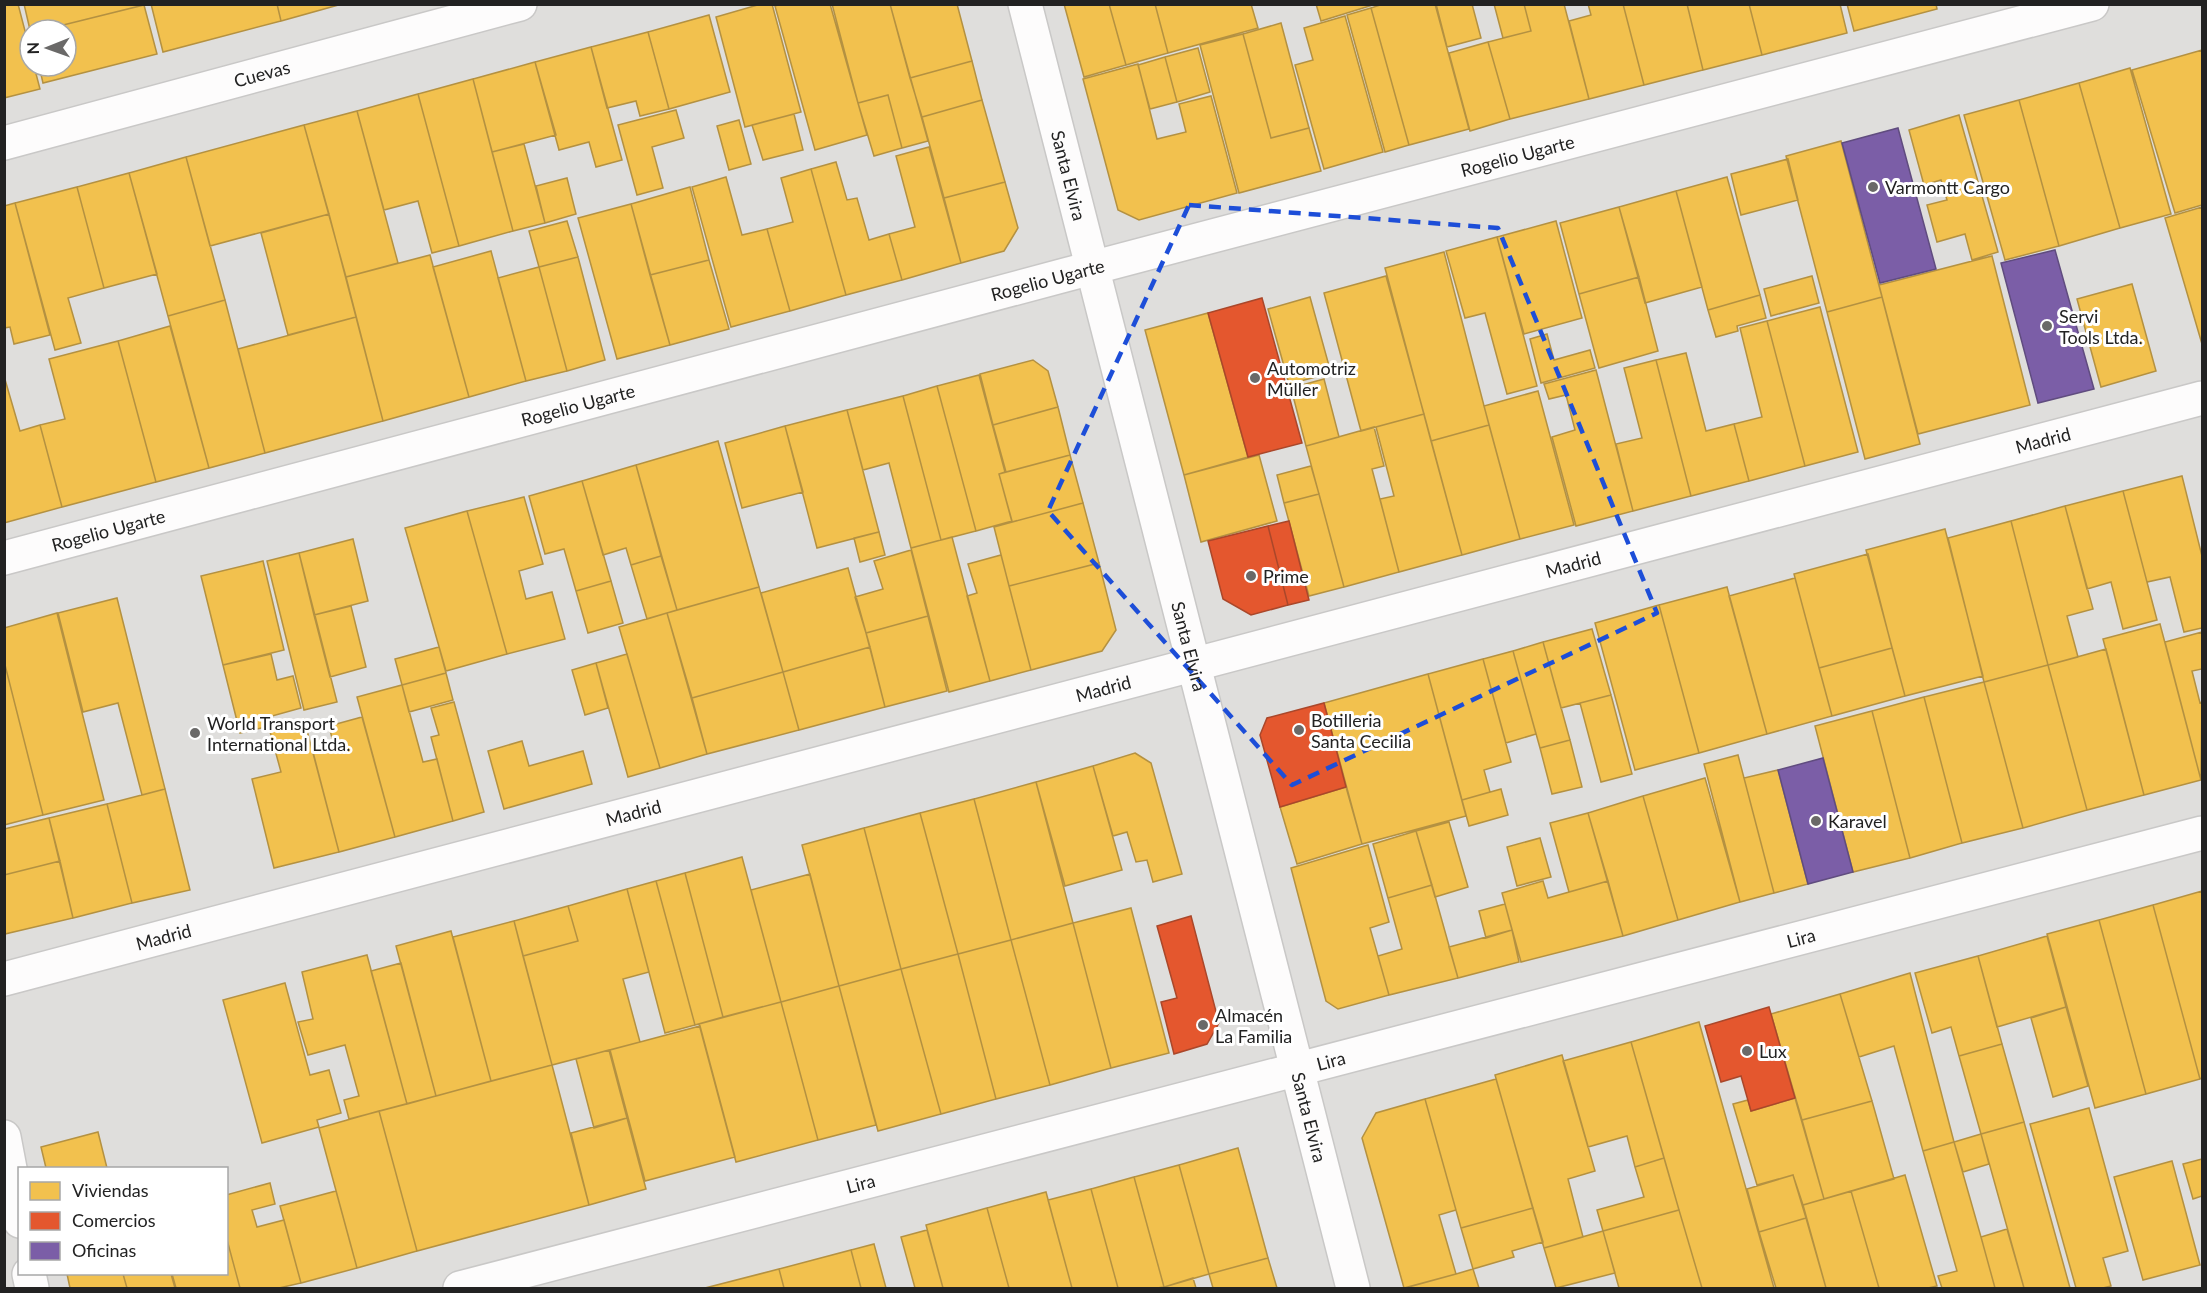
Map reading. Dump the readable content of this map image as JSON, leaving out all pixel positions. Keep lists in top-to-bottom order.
{
  "streets": {
    "street": [
      "Cuevas",
      "Rogelio Ugarte",
      "Santa Elvira",
      "Madrid",
      "Lira"
    ]
  },
  "crossings": [
    ["Rogelio Ugarte", "Santa Elvira"],
    ["Santa Elvira", "Madrid"],
    ["Santa Elvira", "Lira"]
  ],
  "places": [
    "Varmontt Cargo",
    "Servi Tools Ltda.",
    "Automotriz Müller",
    "Prime",
    "Botilleria Santa Cecilia",
    "World Transport International Ltda.",
    "Karavel",
    "Almacén La Familia",
    "Lux"
  ],
  "legend": ["Viviendas", "Comercios", "Oficinas"],
  "north": "left"
}
